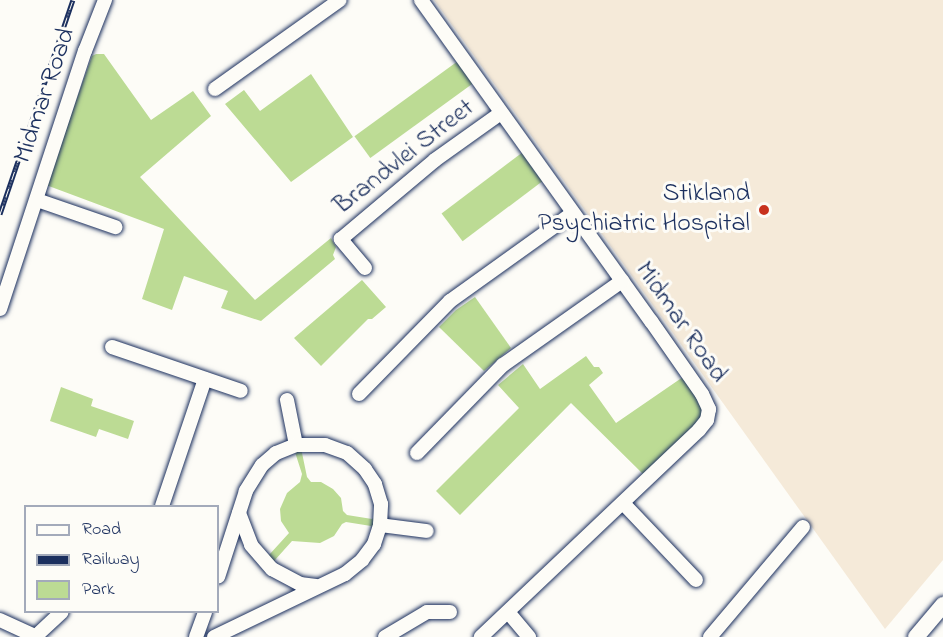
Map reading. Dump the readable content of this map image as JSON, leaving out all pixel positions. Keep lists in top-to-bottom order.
{
  "streets": {
    "street": ["Midmar Road", "Brandvlei Street"]
  },
  "crossings": [
    ["Midmar Road", "Brandvlei Street"]
  ],
  "places": ["Stikland Psychiatric Hospital"],
  "legend": ["Road", "Railway", "Park"]
}
